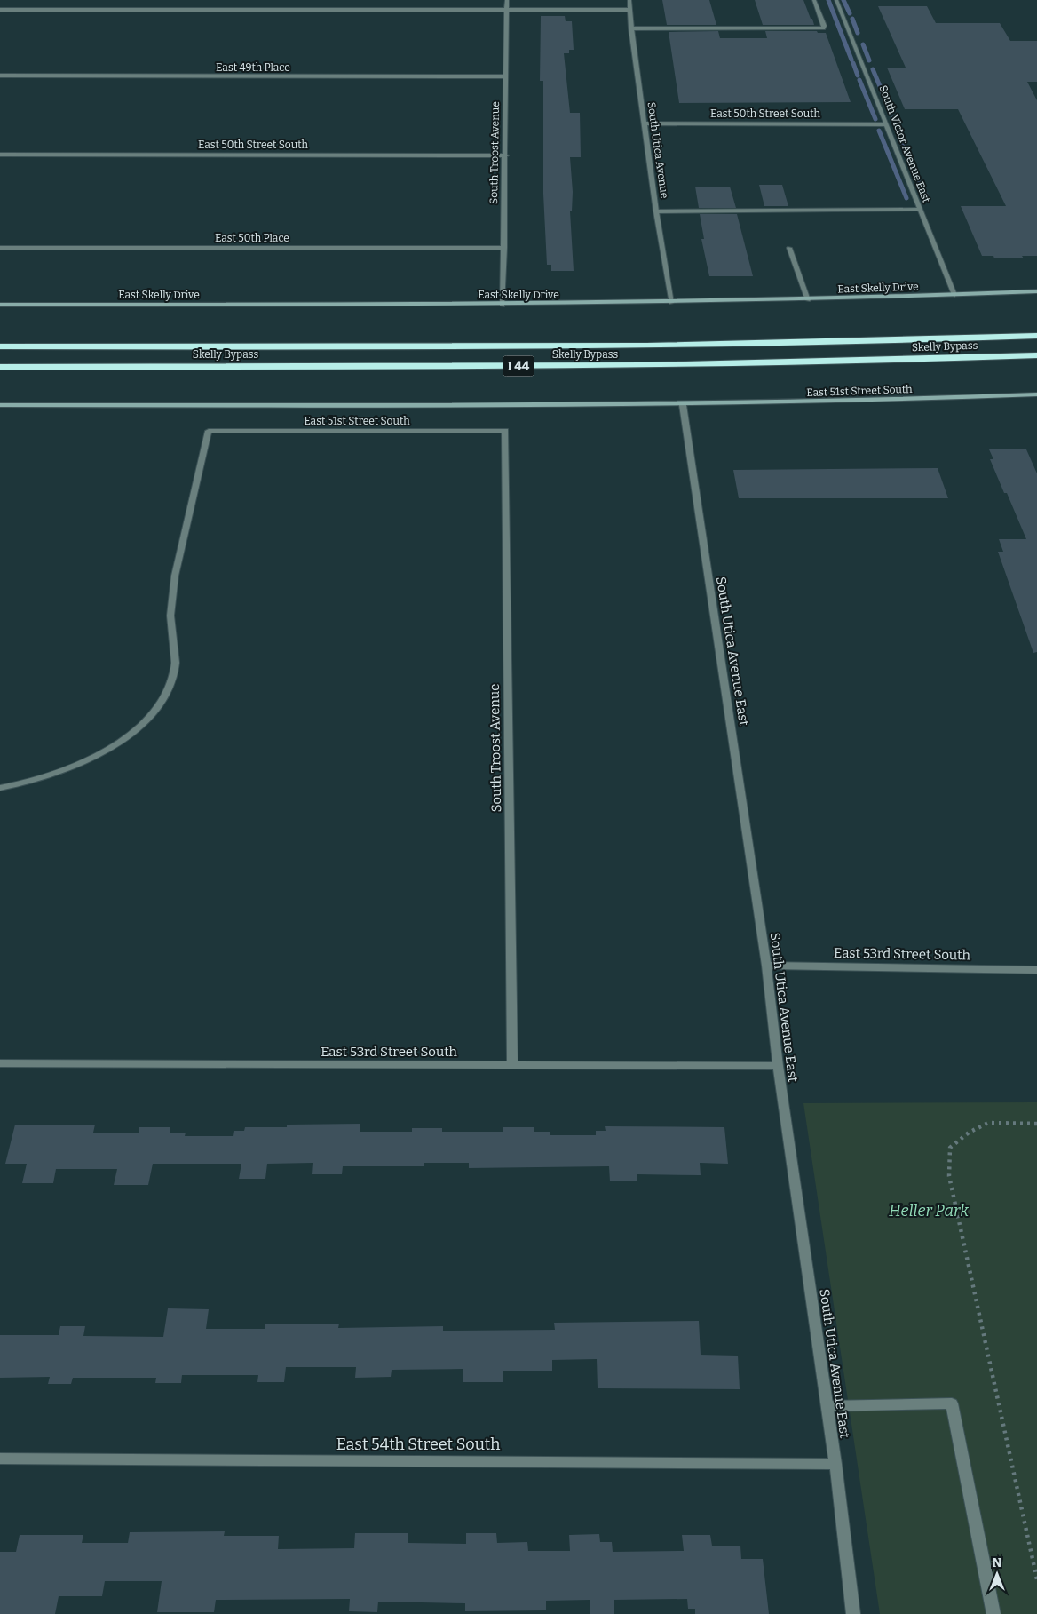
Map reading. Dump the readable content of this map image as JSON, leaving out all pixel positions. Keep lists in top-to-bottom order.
{
  "streets": {
    "highway": ["Skelly Bypass", "I 44"],
    "main road": ["East Skelly Drive", "East 51st Street South"],
    "street": [
      "East 49th Place",
      "East 50th Street South",
      "South Victor Avenue East",
      "South Utica Avenue",
      "South Troost Avenue",
      "East 50th Place",
      "South Utica Avenue East",
      "East 53rd Street South",
      "East 54th Street South"
    ]
  },
  "crossings": [
    ["East 49th Place", "South Troost Avenue"],
    ["East 50th Street South", "South Victor Avenue East"],
    ["East 50th Street South", "South Utica Avenue"],
    ["East 50th Street South", "South Troost Avenue"],
    ["South Victor Avenue East", "East Skelly Drive"],
    ["South Utica Avenue", "East Skelly Drive"],
    ["South Troost Avenue", "East 50th Place"],
    ["South Troost Avenue", "East Skelly Drive"],
    ["South Troost Avenue", "East 51st Street South"],
    ["South Troost Avenue", "East 53rd Street South"],
    ["East 51st Street South", "South Utica Avenue East"],
    ["South Utica Avenue East", "East 53rd Street South"],
    ["South Utica Avenue East", "East 54th Street South"]
  ],
  "parks": ["Heller Park"],
  "north": "top"
}
